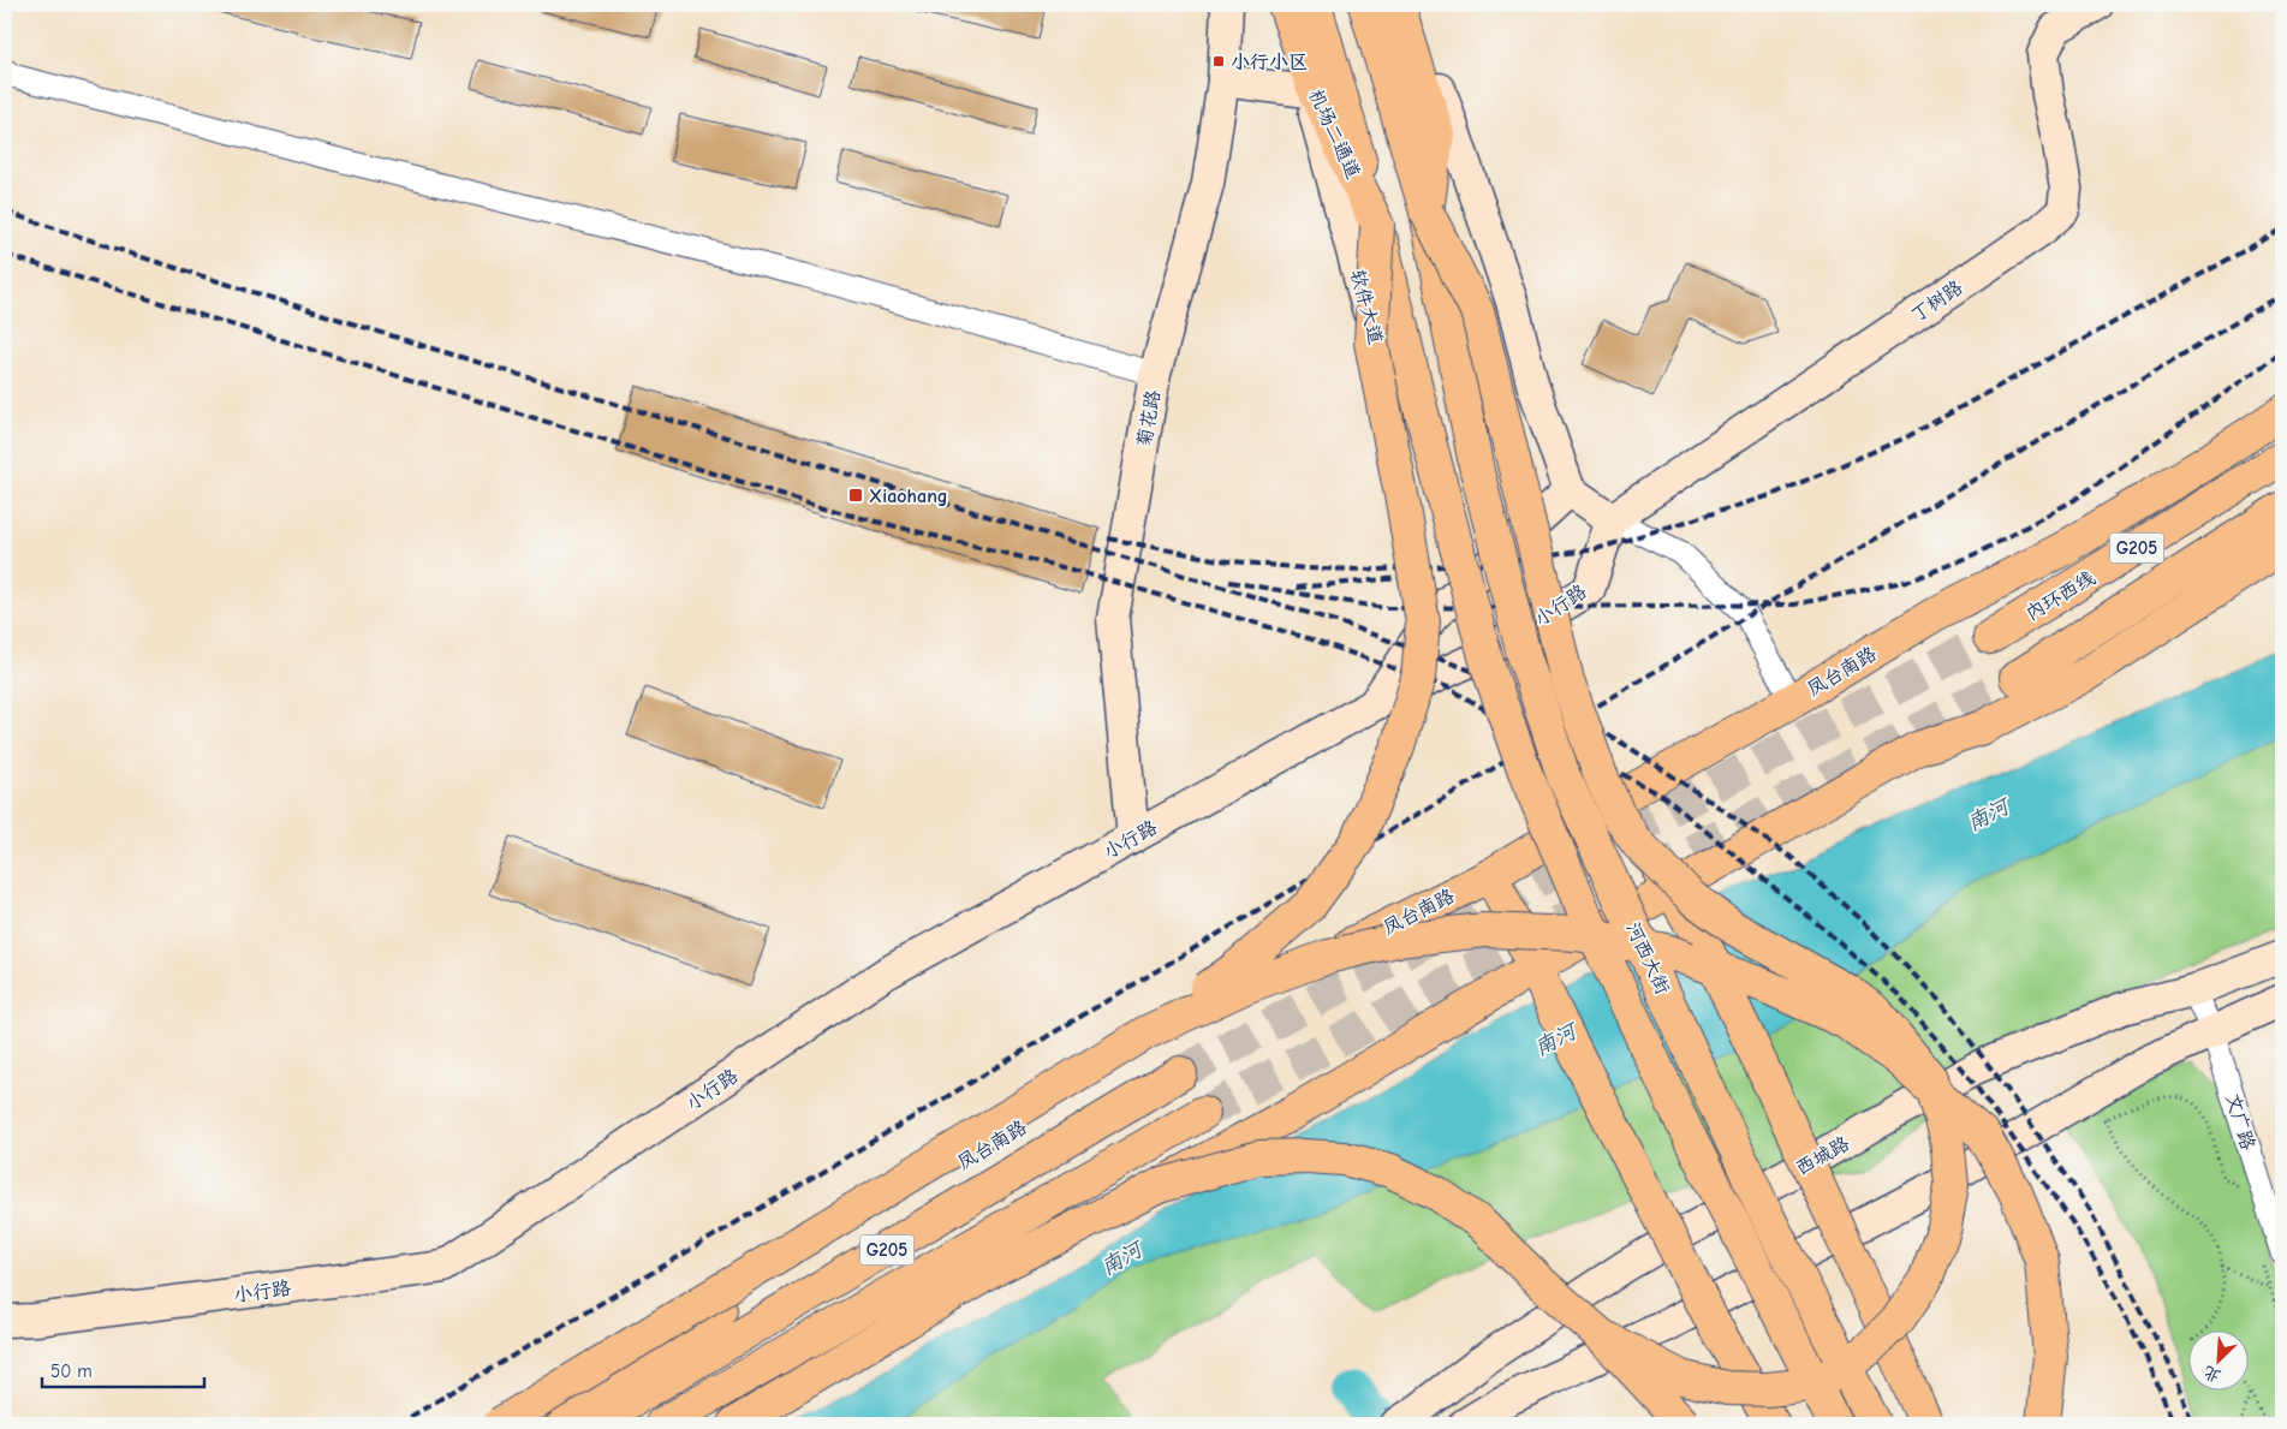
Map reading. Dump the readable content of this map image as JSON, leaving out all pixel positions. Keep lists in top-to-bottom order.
{
  "streets": {
    "main road": [
      "机场二通道",
      "软件大道",
      "G205",
      "内环西线",
      "凤台南路",
      "河西大街"
    ],
    "street": [
      "丁树路",
      "菊花路",
      "小行路",
      "文广路",
      "西城路"
    ]
  },
  "crossings": [
    ["机场二通道", "软件大道"],
    ["丁树路", "小行路"],
    ["软件大道", "小行路"],
    ["软件大道", "河西大街"],
    ["菊花路", "小行路"],
    ["文广路", "西城路"]
  ],
  "water": ["南河"],
  "places": {
    "transit": ["小行小区", "Xiaohang"]
  },
  "scale_bar": "50 m",
  "north": "bottom left"
}
